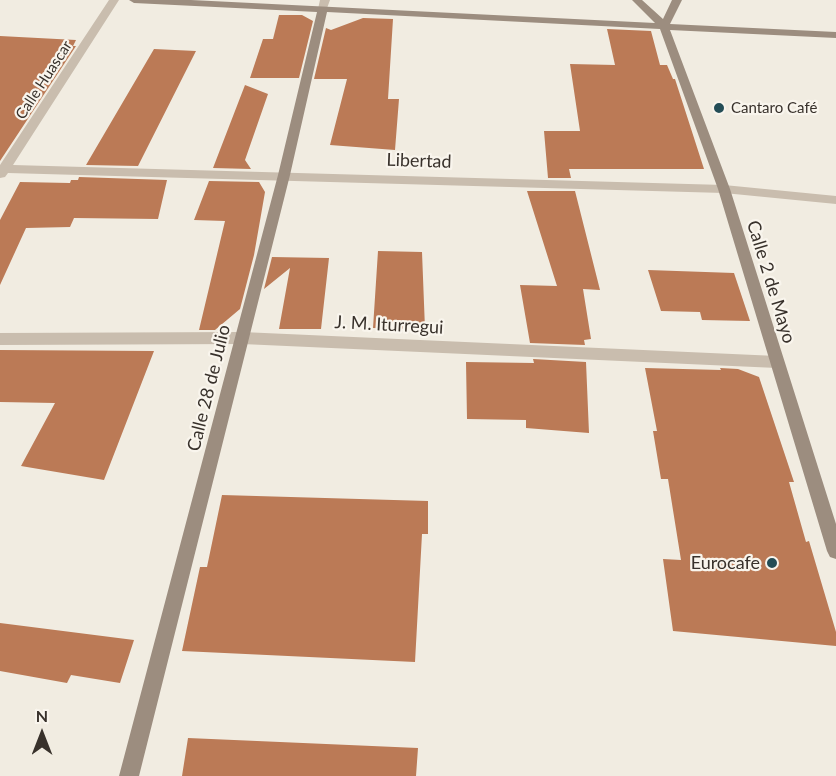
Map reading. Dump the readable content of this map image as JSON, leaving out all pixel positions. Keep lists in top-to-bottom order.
{
  "streets": {
    "street": [
      "Calle Huascar",
      "Libertad",
      "Calle 2 de Mayo",
      "J. M. Iturregui",
      "Calle 28 de Julio"
    ]
  },
  "crossings": [
    ["Calle Huascar", "Libertad"],
    ["Libertad", "Calle 2 de Mayo"],
    ["Libertad", "Calle 28 de Julio"],
    ["Calle 2 de Mayo", "J. M. Iturregui"],
    ["J. M. Iturregui", "Calle 28 de Julio"]
  ],
  "places": ["Cantaro Café", "Eurocafe"],
  "north": "top"
}
